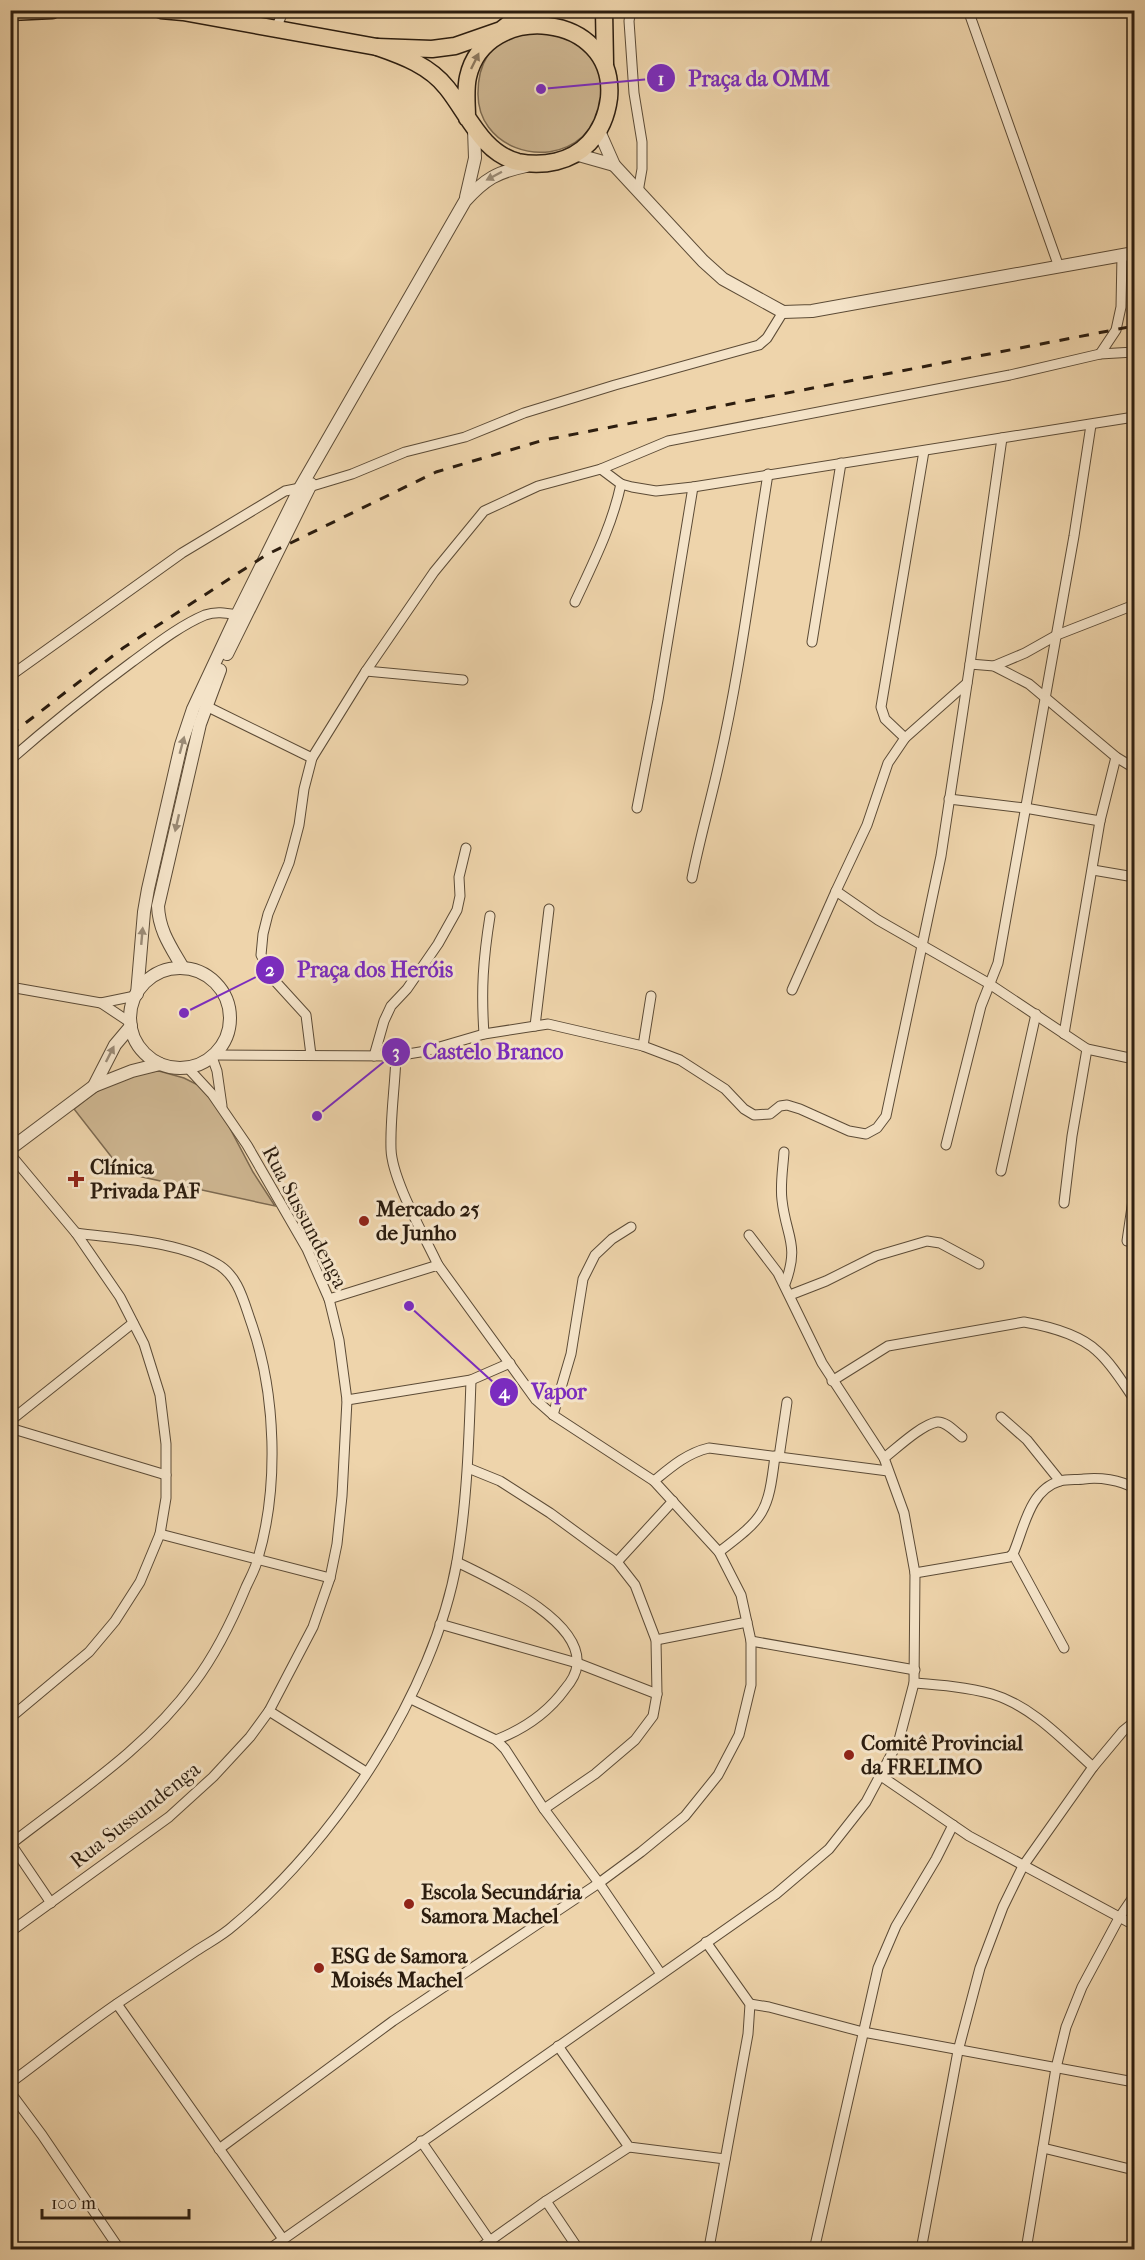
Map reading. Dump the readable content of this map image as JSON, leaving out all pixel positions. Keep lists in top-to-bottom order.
{
  "streets": {
    "street": ["Rua Sussundenga"]
  },
  "places": {
    "other": [
      "Praça da OMM",
      "Praça dos Heróis",
      "Castelo Branco",
      "Mercado 25 de Junho",
      "Vapor",
      "Comitê Provincial da FRELIMO",
      "Escola Secundária Samora Machel",
      "ESG de Samora Moisés Machel"
    ],
    "health": ["Clínica Privada PAF"]
  },
  "scale_bar": "100 m"
}
